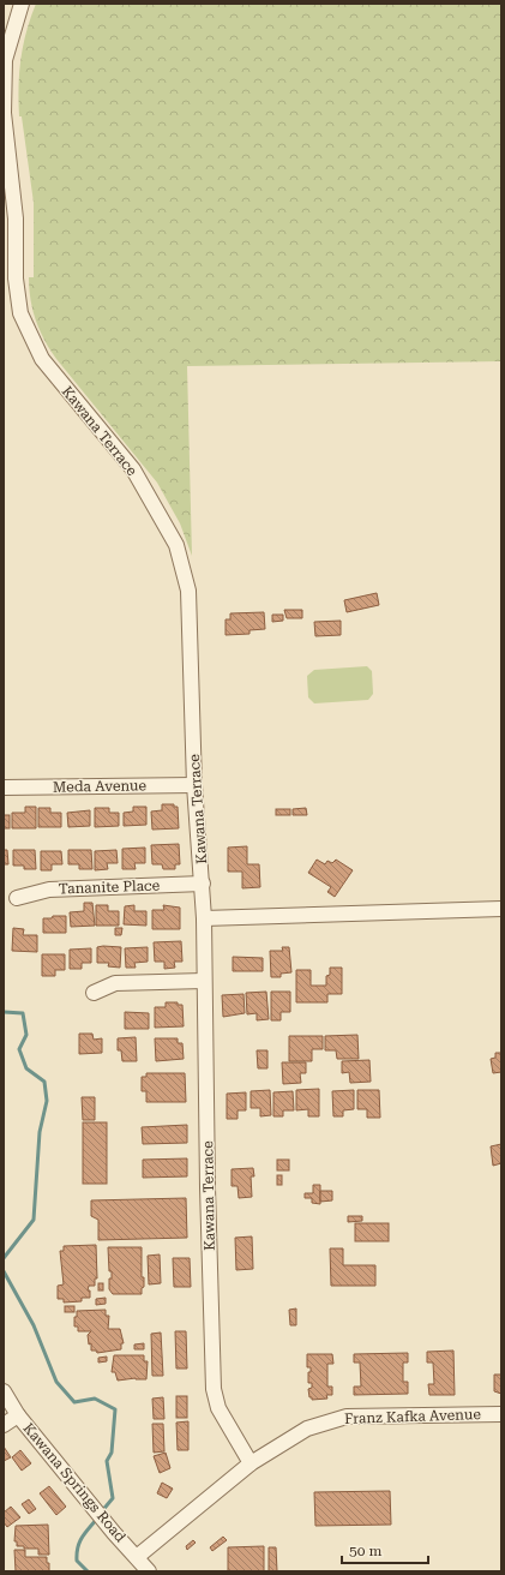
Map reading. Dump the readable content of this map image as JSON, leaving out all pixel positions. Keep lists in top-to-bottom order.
{
  "streets": {
    "street": [
      "Kawana Terrace",
      "Meda Avenue",
      "Tananite Place",
      "Franz Kafka Avenue",
      "Kawana Springs Road"
    ]
  },
  "crossings": [
    ["Kawana Terrace", "Meda Avenue"],
    ["Kawana Terrace", "Tananite Place"],
    ["Kawana Terrace", "Franz Kafka Avenue"],
    ["Franz Kafka Avenue", "Kawana Springs Road"]
  ],
  "scale_bar": "50 m"
}
